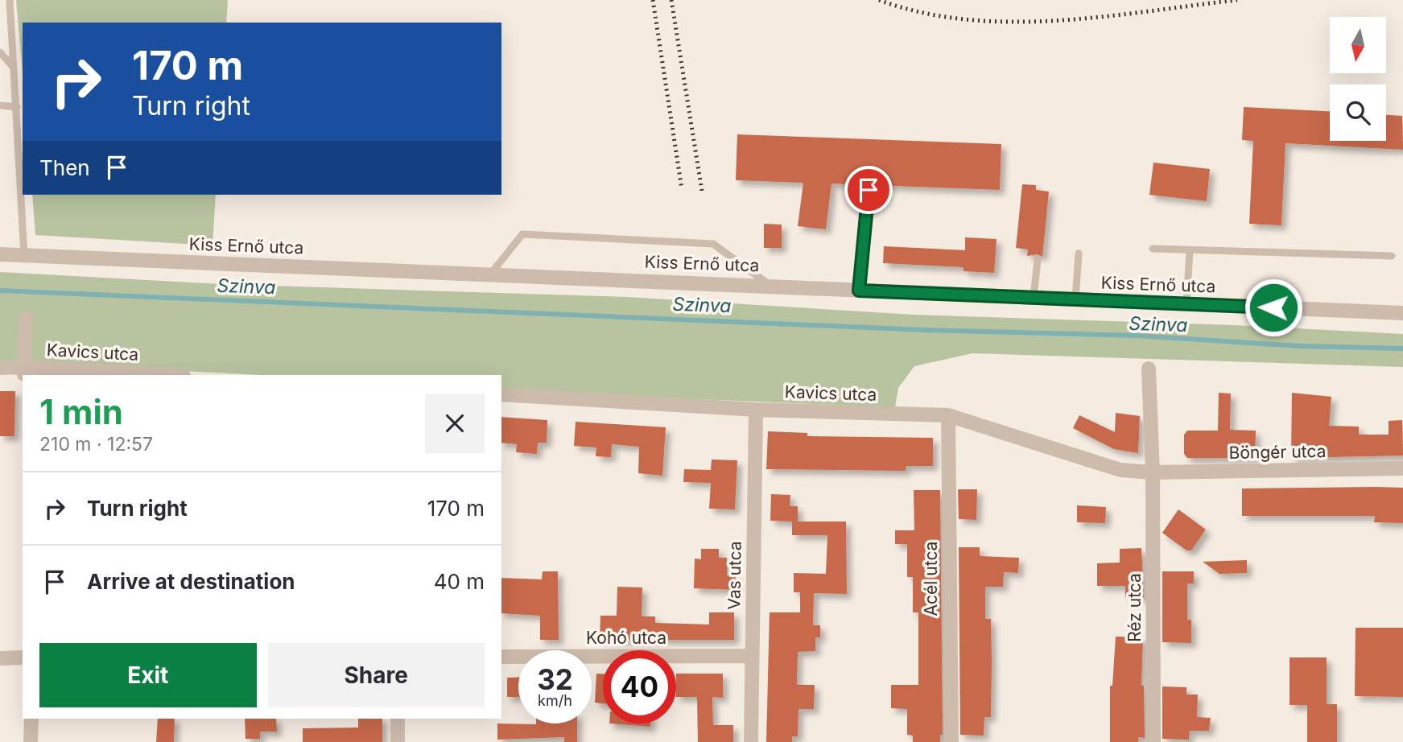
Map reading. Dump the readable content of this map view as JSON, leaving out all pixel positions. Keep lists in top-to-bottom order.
{
  "streets": {
    "street": [
      "Kiss Ernő utca",
      "Kavics utca",
      "Böngér utca",
      "Vas utca",
      "Acél utca",
      "Réz utca",
      "Kohó utca"
    ]
  },
  "crossings": [
    ["Kavics utca", "Böngér utca"],
    ["Kavics utca", "Vas utca"],
    ["Kavics utca", "Acél utca"],
    ["Kavics utca", "Réz utca"],
    ["Böngér utca", "Réz utca"],
    ["Vas utca", "Kohó utca"]
  ],
  "water": ["Szinva"],
  "north": "bottom",
  "page": {
    "turn": ["170 m", "Turn right"],
    "then": "Then",
    "heading": ["1 min", "210 m · 12:57"],
    "list": [
      {
        "name": "Turn right",
        "value": "170 m"
      },
      {
        "name": "Arrive at destination",
        "value": "40 m"
      }
    ],
    "buttons": ["Exit", "Share"],
    "speed": "32 km/h",
    "limit": "40"
  }
}
